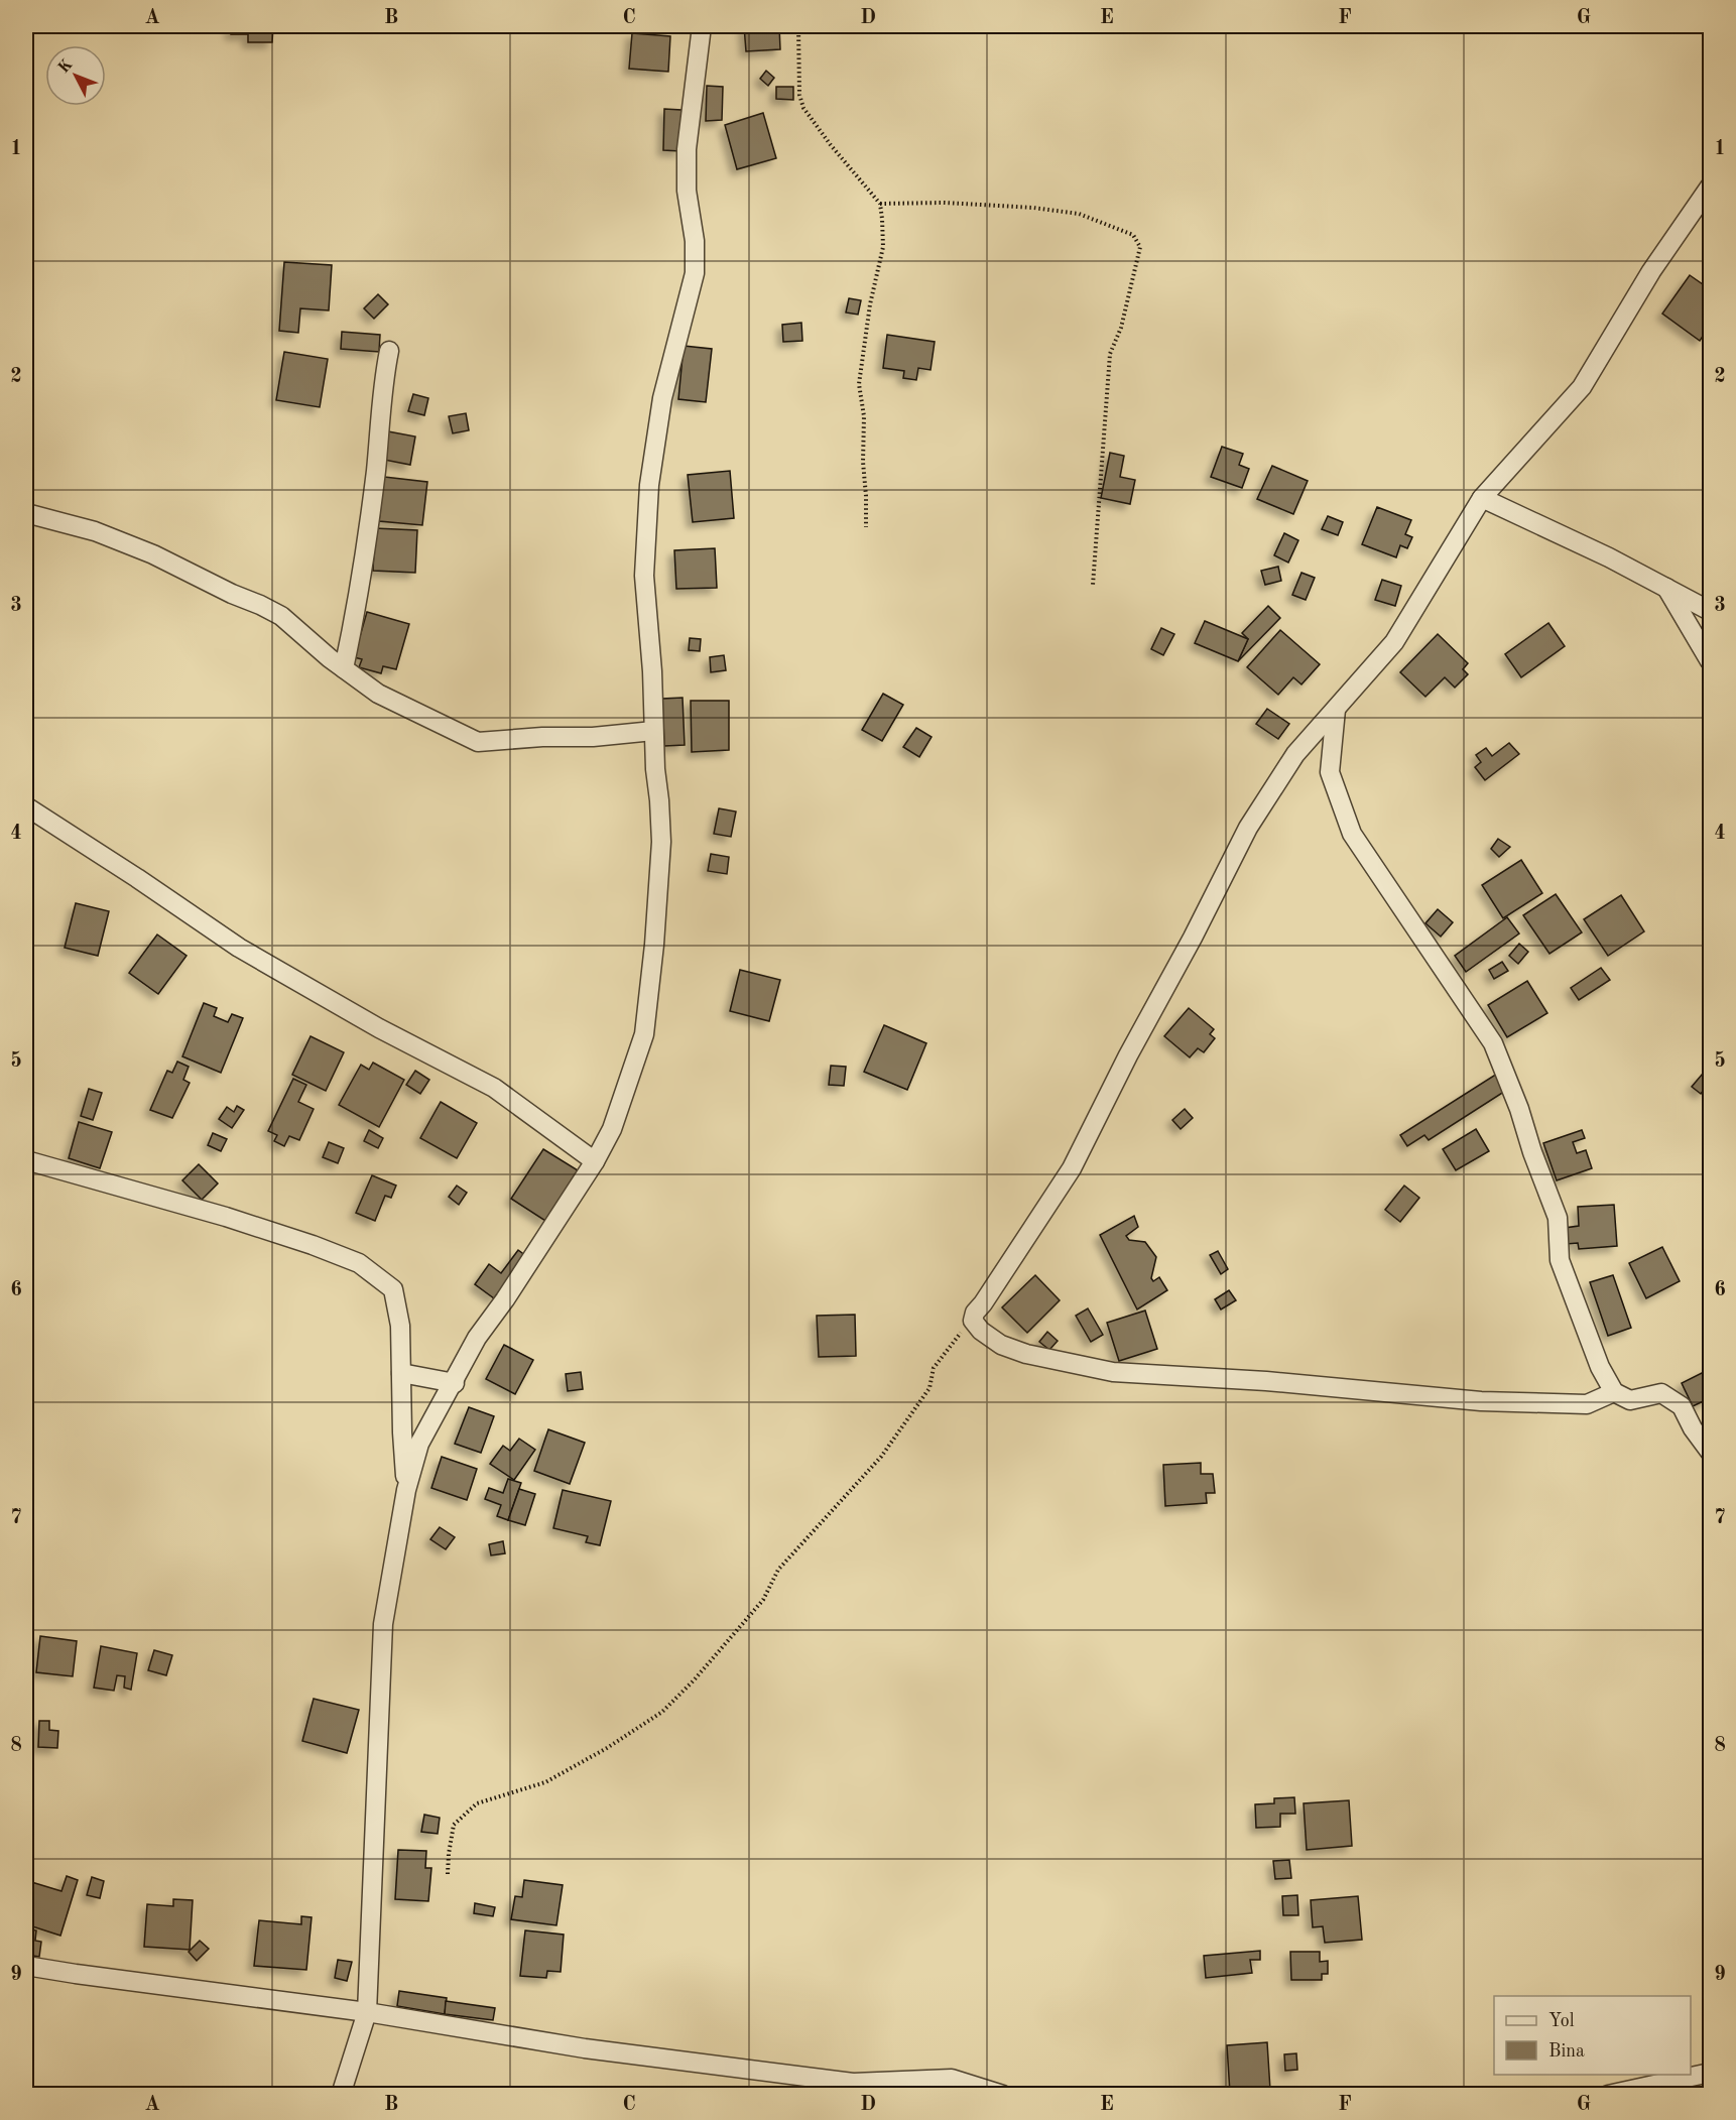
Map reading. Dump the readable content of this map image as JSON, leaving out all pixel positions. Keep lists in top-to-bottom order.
{
  "legend": ["Yol", "Bina"],
  "north": "top left",
  "grid": {
    "columns": [
      "A",
      "B",
      "C",
      "D",
      "E",
      "F",
      "G"
    ],
    "rows": [
      "1",
      "2",
      "3",
      "4",
      "5",
      "6",
      "7",
      "8",
      "9"
    ]
  }
}
